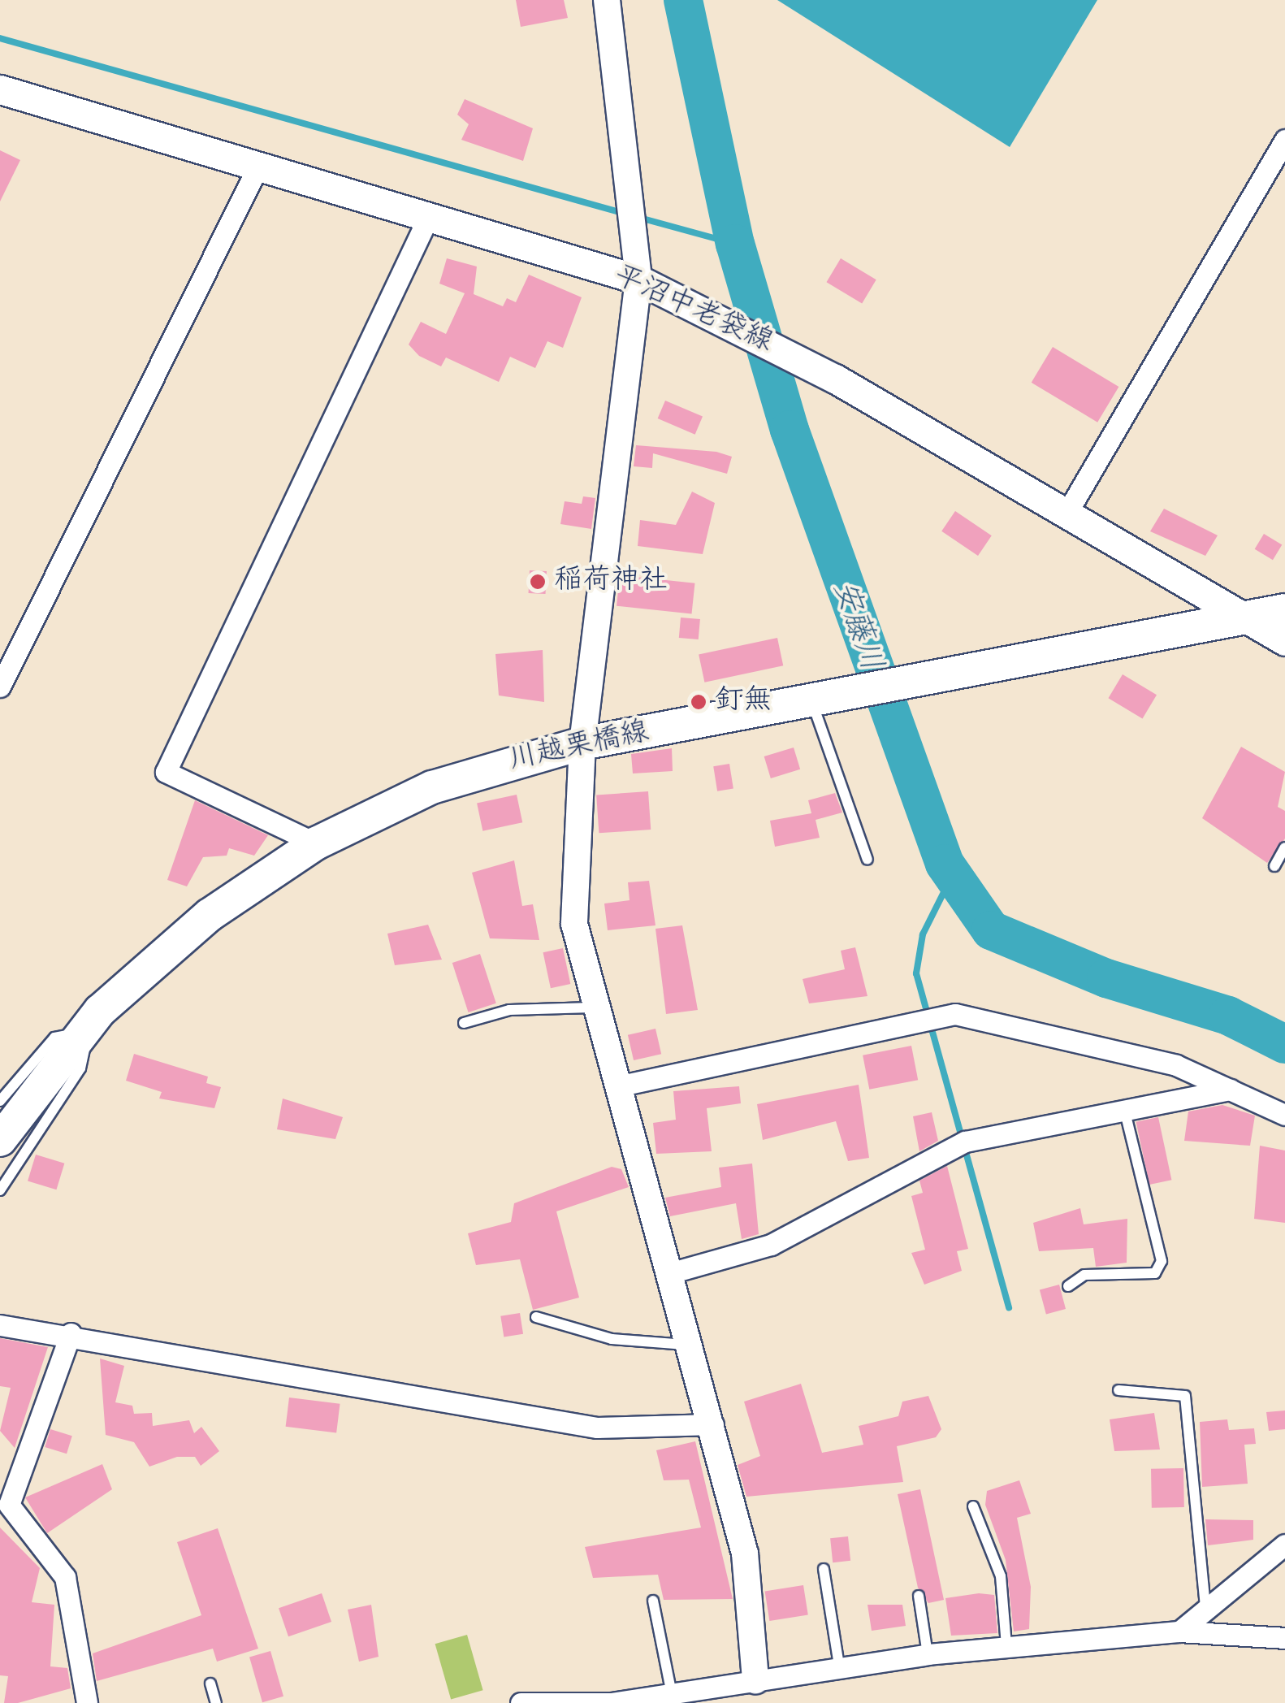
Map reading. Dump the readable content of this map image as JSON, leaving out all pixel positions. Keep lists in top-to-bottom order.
{
  "streets": {
    "main road": ["平沼中老袋線", "川越栗橋線"]
  },
  "crossings": [
    ["平沼中老袋線", "川越栗橋線"]
  ],
  "water": ["安藤川"],
  "places": ["稲荷神社", "釘無"]
}
